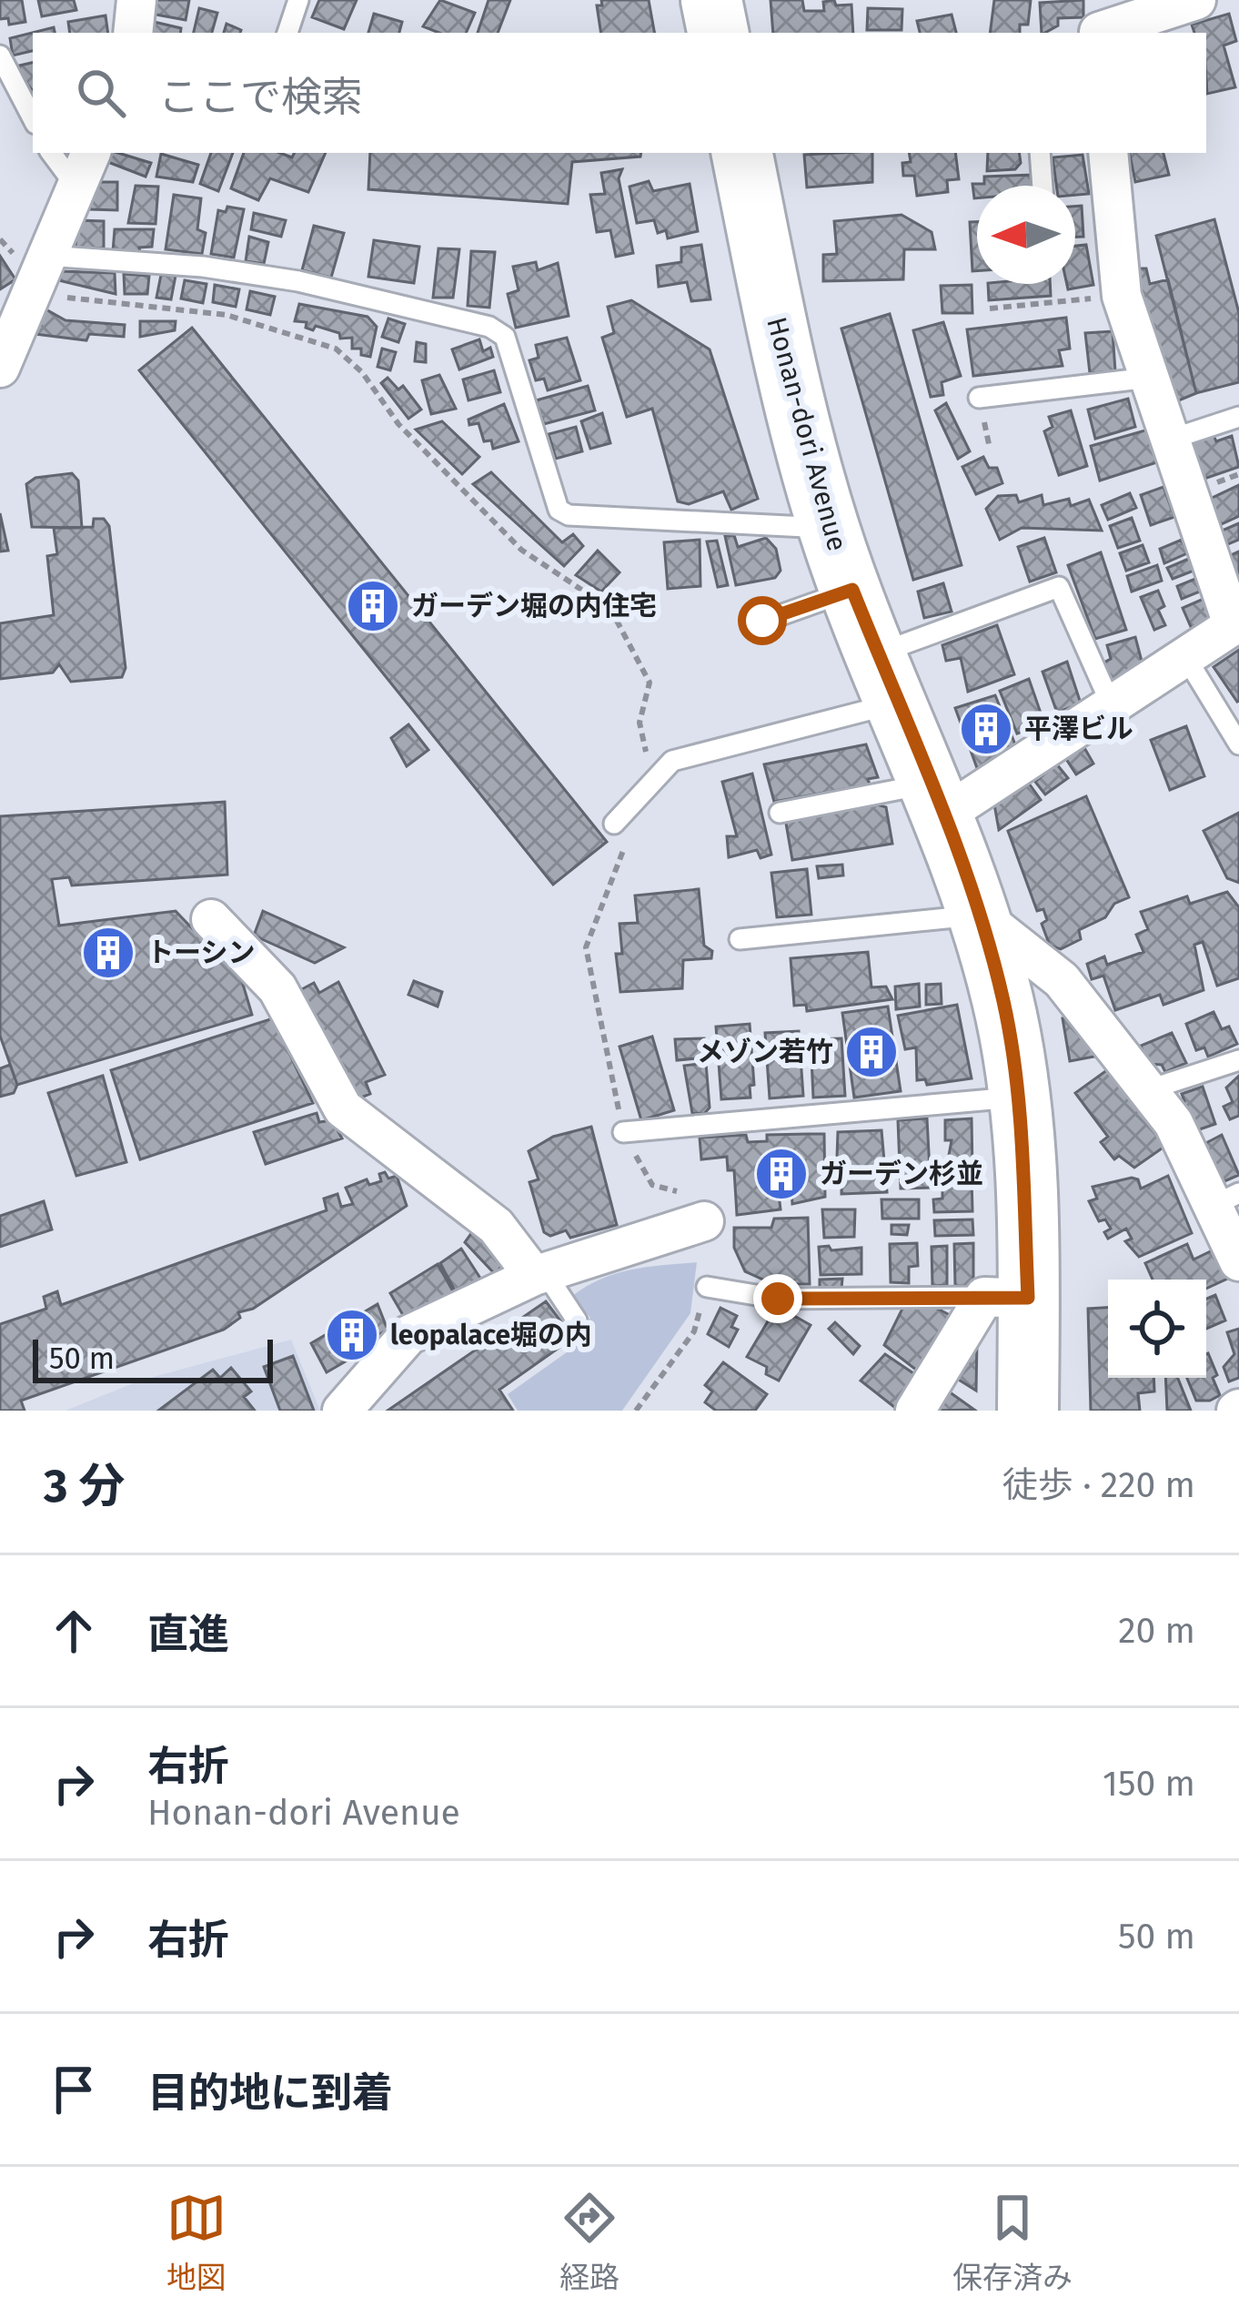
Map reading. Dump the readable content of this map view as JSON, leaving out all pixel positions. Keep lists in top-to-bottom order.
{
  "streets": {
    "main road": ["Honan-dori Avenue"]
  },
  "places": {
    "building": [
      "ガーデン堀の内住宅",
      "平澤ビル",
      "トーシン",
      "メゾン若竹",
      "ガーデン杉並",
      "leopalace堀の内"
    ]
  },
  "scale_bar": "50 m",
  "north": "left",
  "page": {
    "search": "ここで検索",
    "scale": "50 m",
    "heading": ["3 分", "徒歩 · 220 m"],
    "list": [
      ["直進", "20 m"],
      ["右折", "Honan-dori Avenue", "150 m"],
      ["右折", "50 m"],
      "目的地に到着"
    ],
    "nav": ["地図", "経路", "保存済み"]
  }
}
